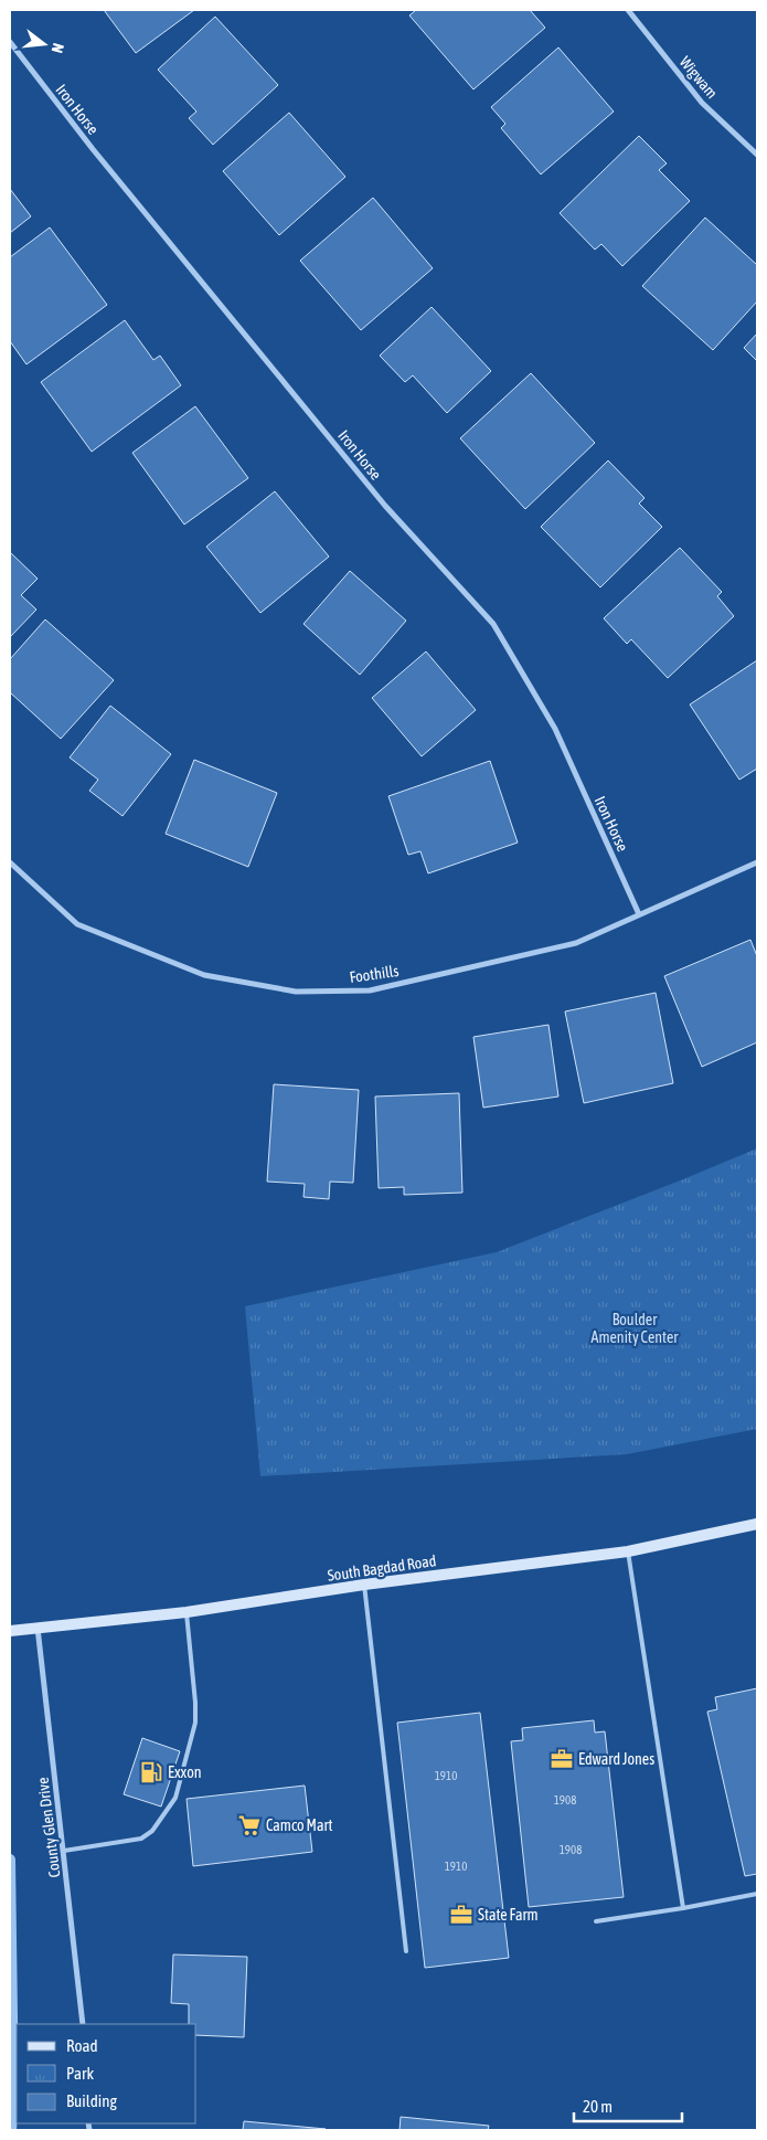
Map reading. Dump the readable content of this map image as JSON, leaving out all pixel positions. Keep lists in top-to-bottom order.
{
  "streets": {
    "main road": ["South Bagdad Road"],
    "street": [
      "Wigwam",
      "Iron Horse",
      "Foothills",
      "County Glen Drive"
    ]
  },
  "crossings": [
    ["Iron Horse", "Foothills"],
    ["South Bagdad Road", "County Glen Drive"]
  ],
  "parks": ["Boulder Amenity Center"],
  "places": {
    "office": ["Edward Jones", "State Farm"],
    "fuel station": ["Exxon"],
    "supermarket": ["Camco Mart"]
  },
  "house_numbers": [
    "1910",
    "1908",
    "1908",
    "1910"
  ],
  "legend": ["Road", "Park", "Building"],
  "scale_bar": "20 m",
  "north": "right"
}
